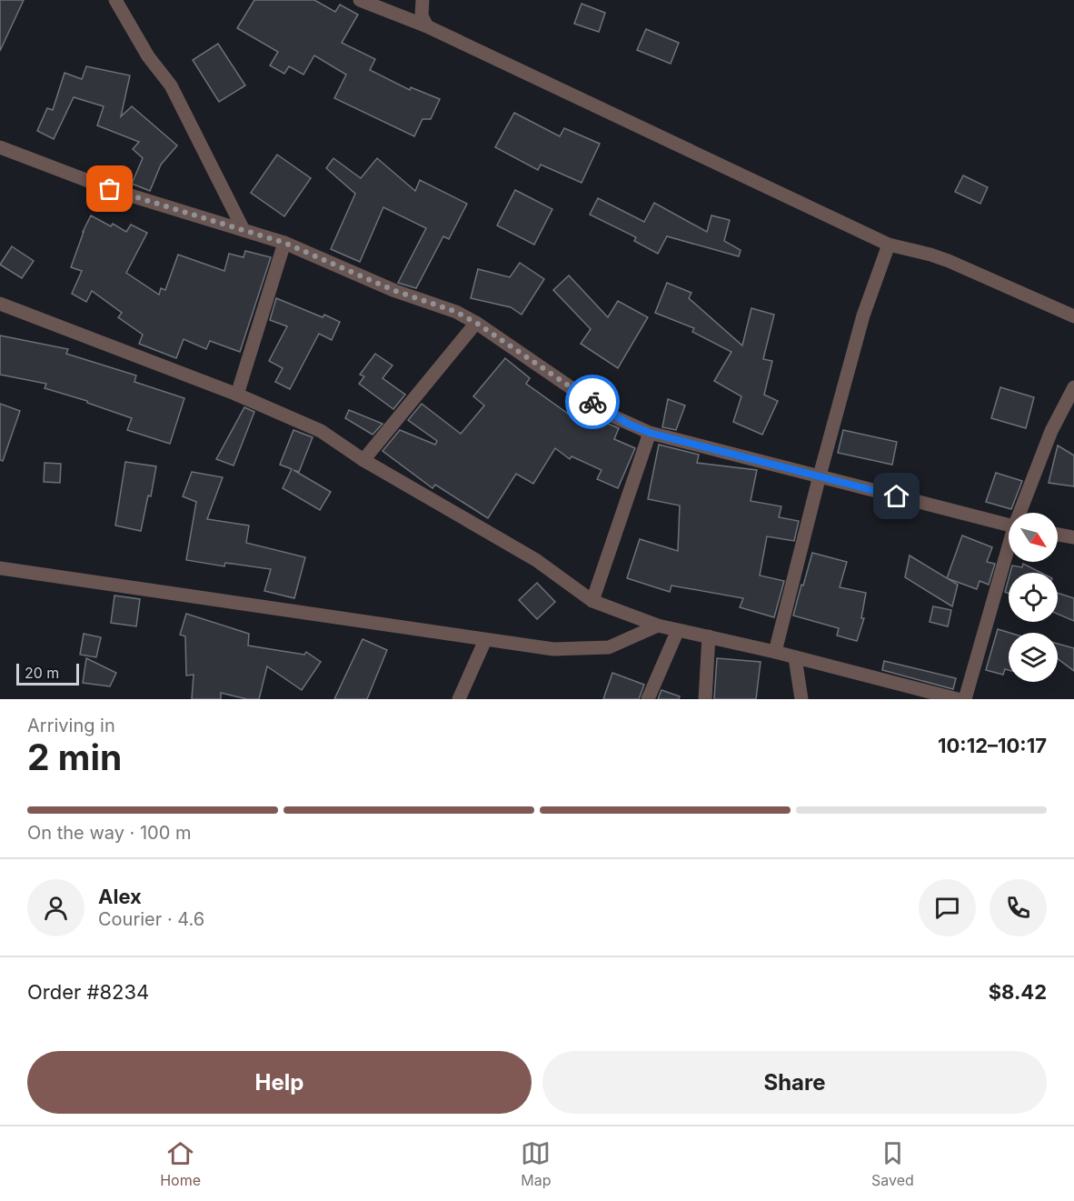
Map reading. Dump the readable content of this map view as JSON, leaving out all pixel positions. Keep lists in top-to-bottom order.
{
  "scale_bar": "20 m",
  "north": "bottom right",
  "page": {
    "scale": "20 m",
    "heading": ["2 min", "Arriving in", "10:12–10:17"],
    "panel": [
      "Alex",
      "Courier · 4.6",
      "Order #8234",
      "$8.42"
    ],
    "bar": "On the way · 100 m",
    "buttons": ["Help", "Share"],
    "tabs": ["Home", "Map", "Saved"]
  }
}
